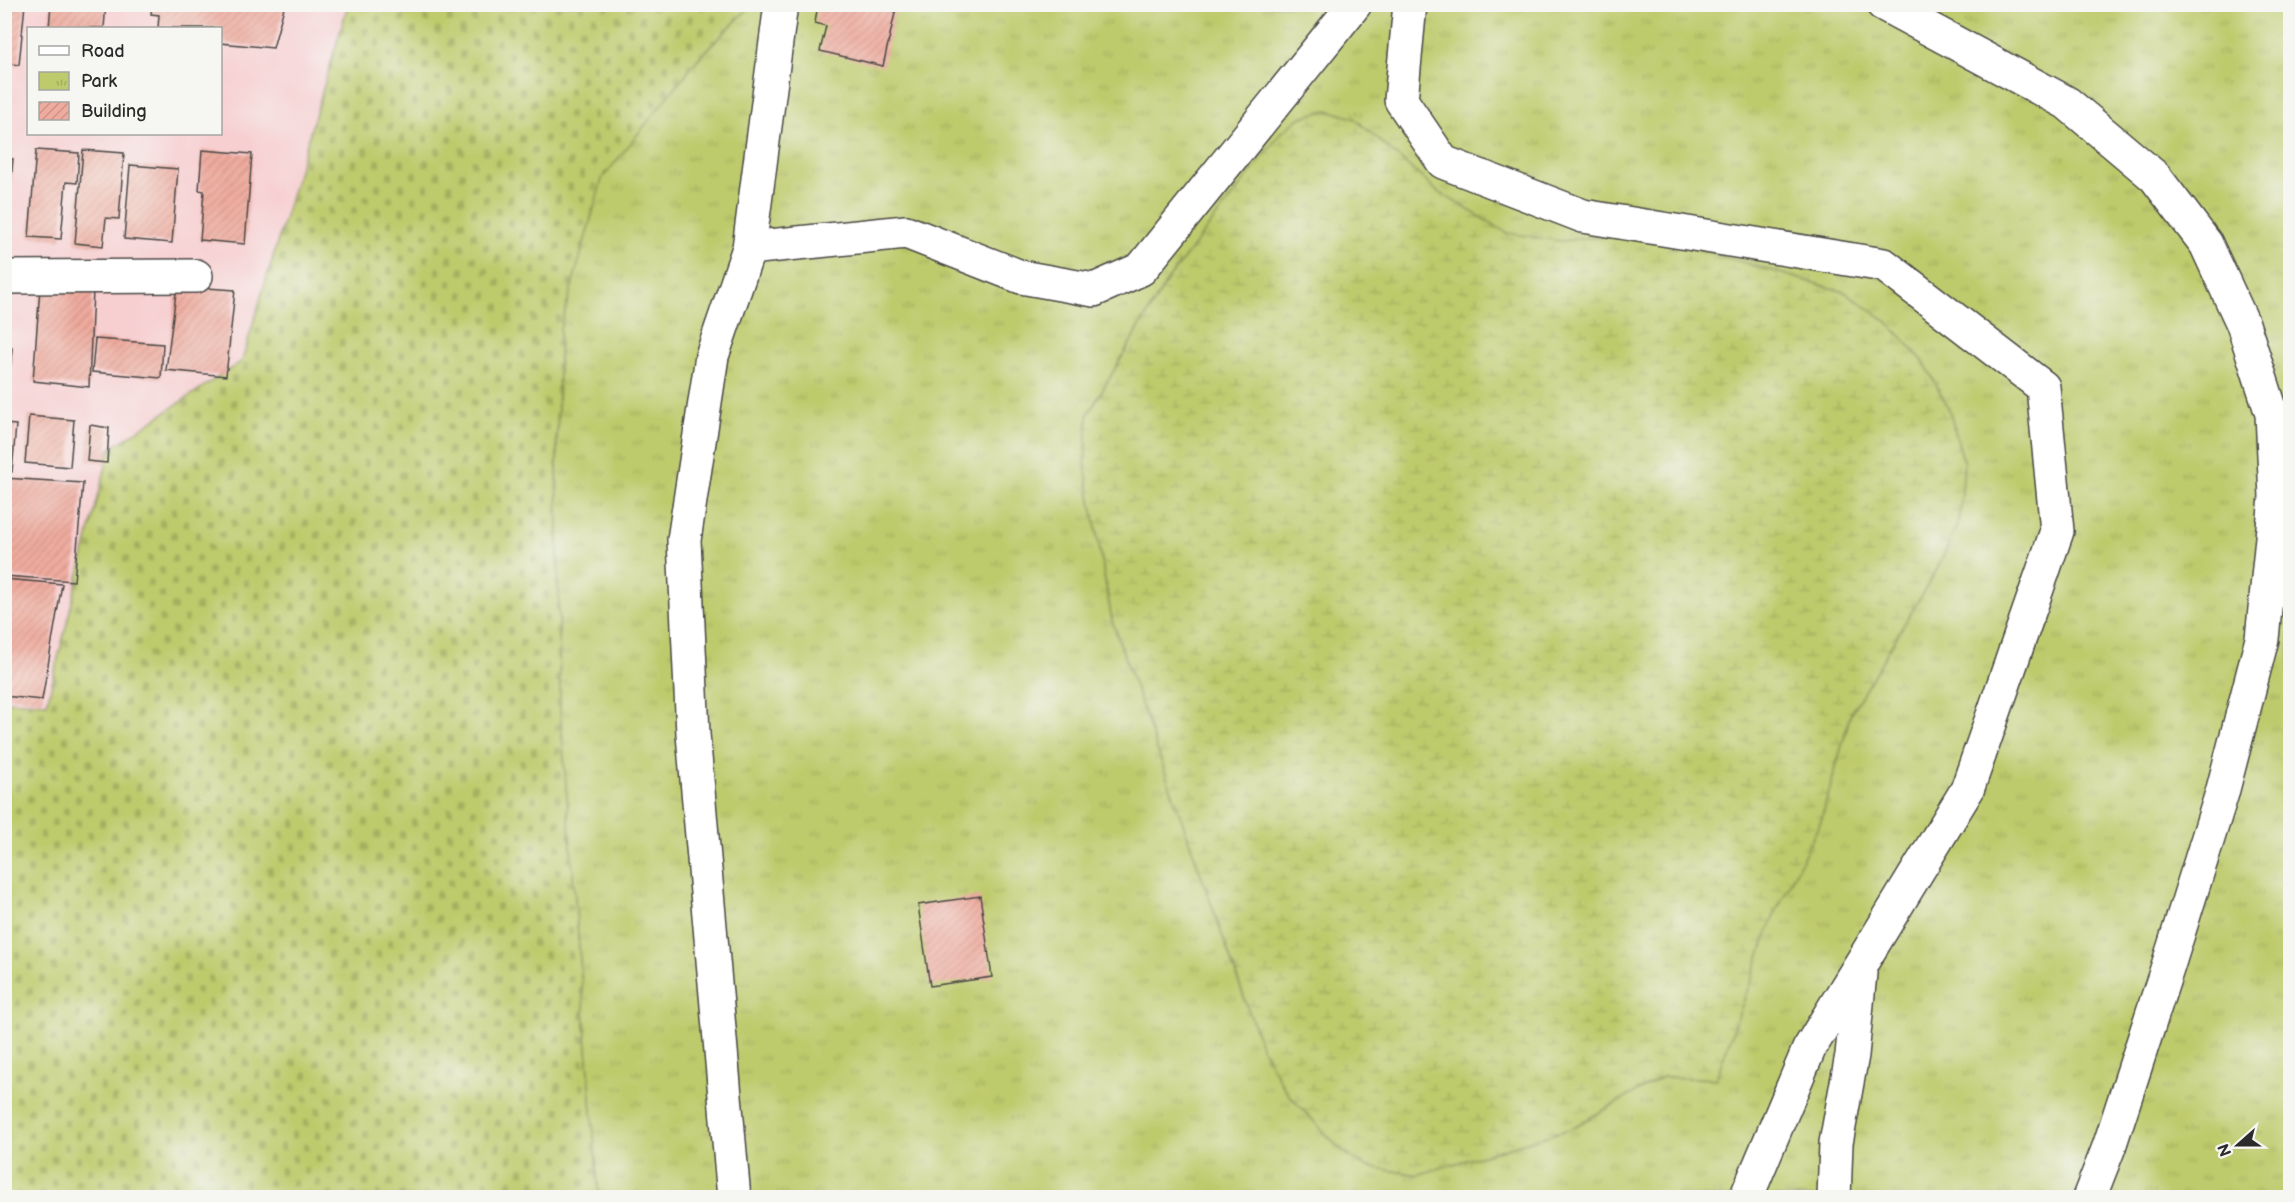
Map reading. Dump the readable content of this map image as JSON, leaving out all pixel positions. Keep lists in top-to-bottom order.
{
  "legend": ["Road", "Park", "Building"],
  "north": "left"
}
